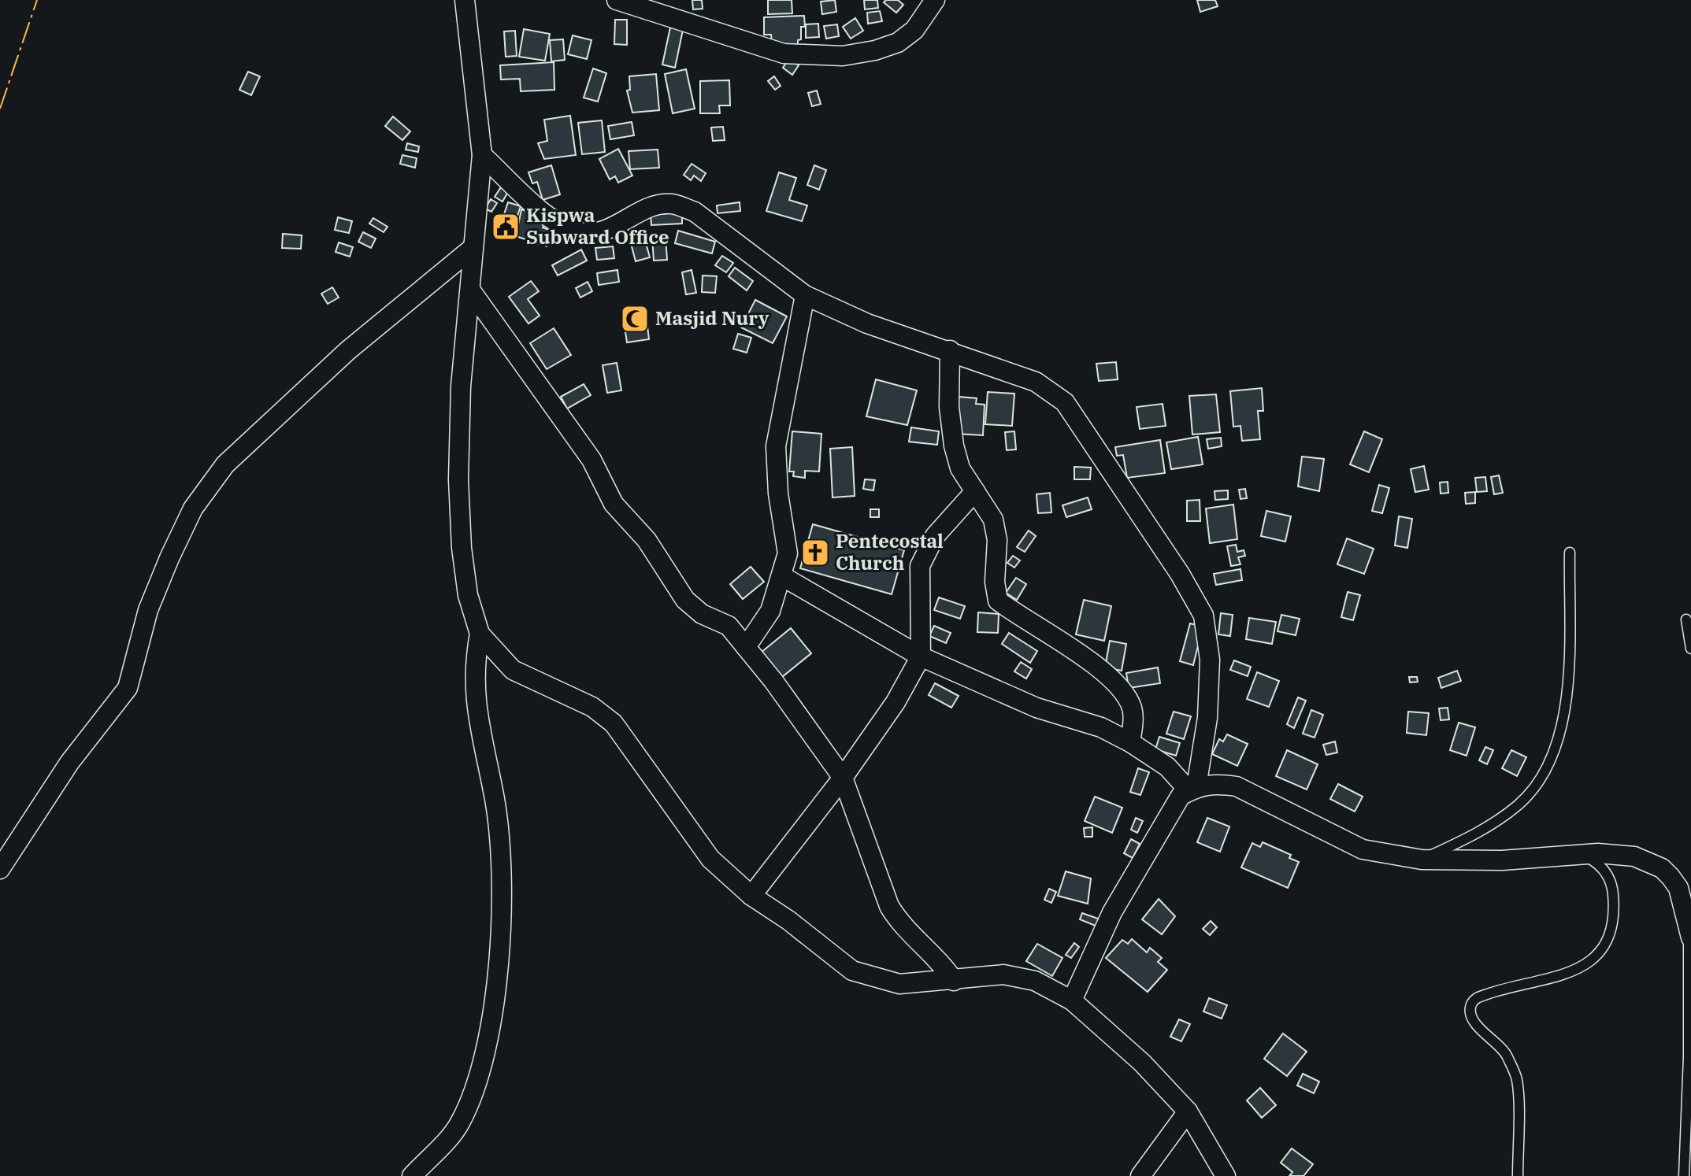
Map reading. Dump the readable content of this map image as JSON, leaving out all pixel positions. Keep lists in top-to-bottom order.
{
  "places": {
    "public building": ["Kispwa Subward Office"],
    "mosque": ["Masjid Nury"],
    "church": ["Pentecostal Church"]
  }
}
